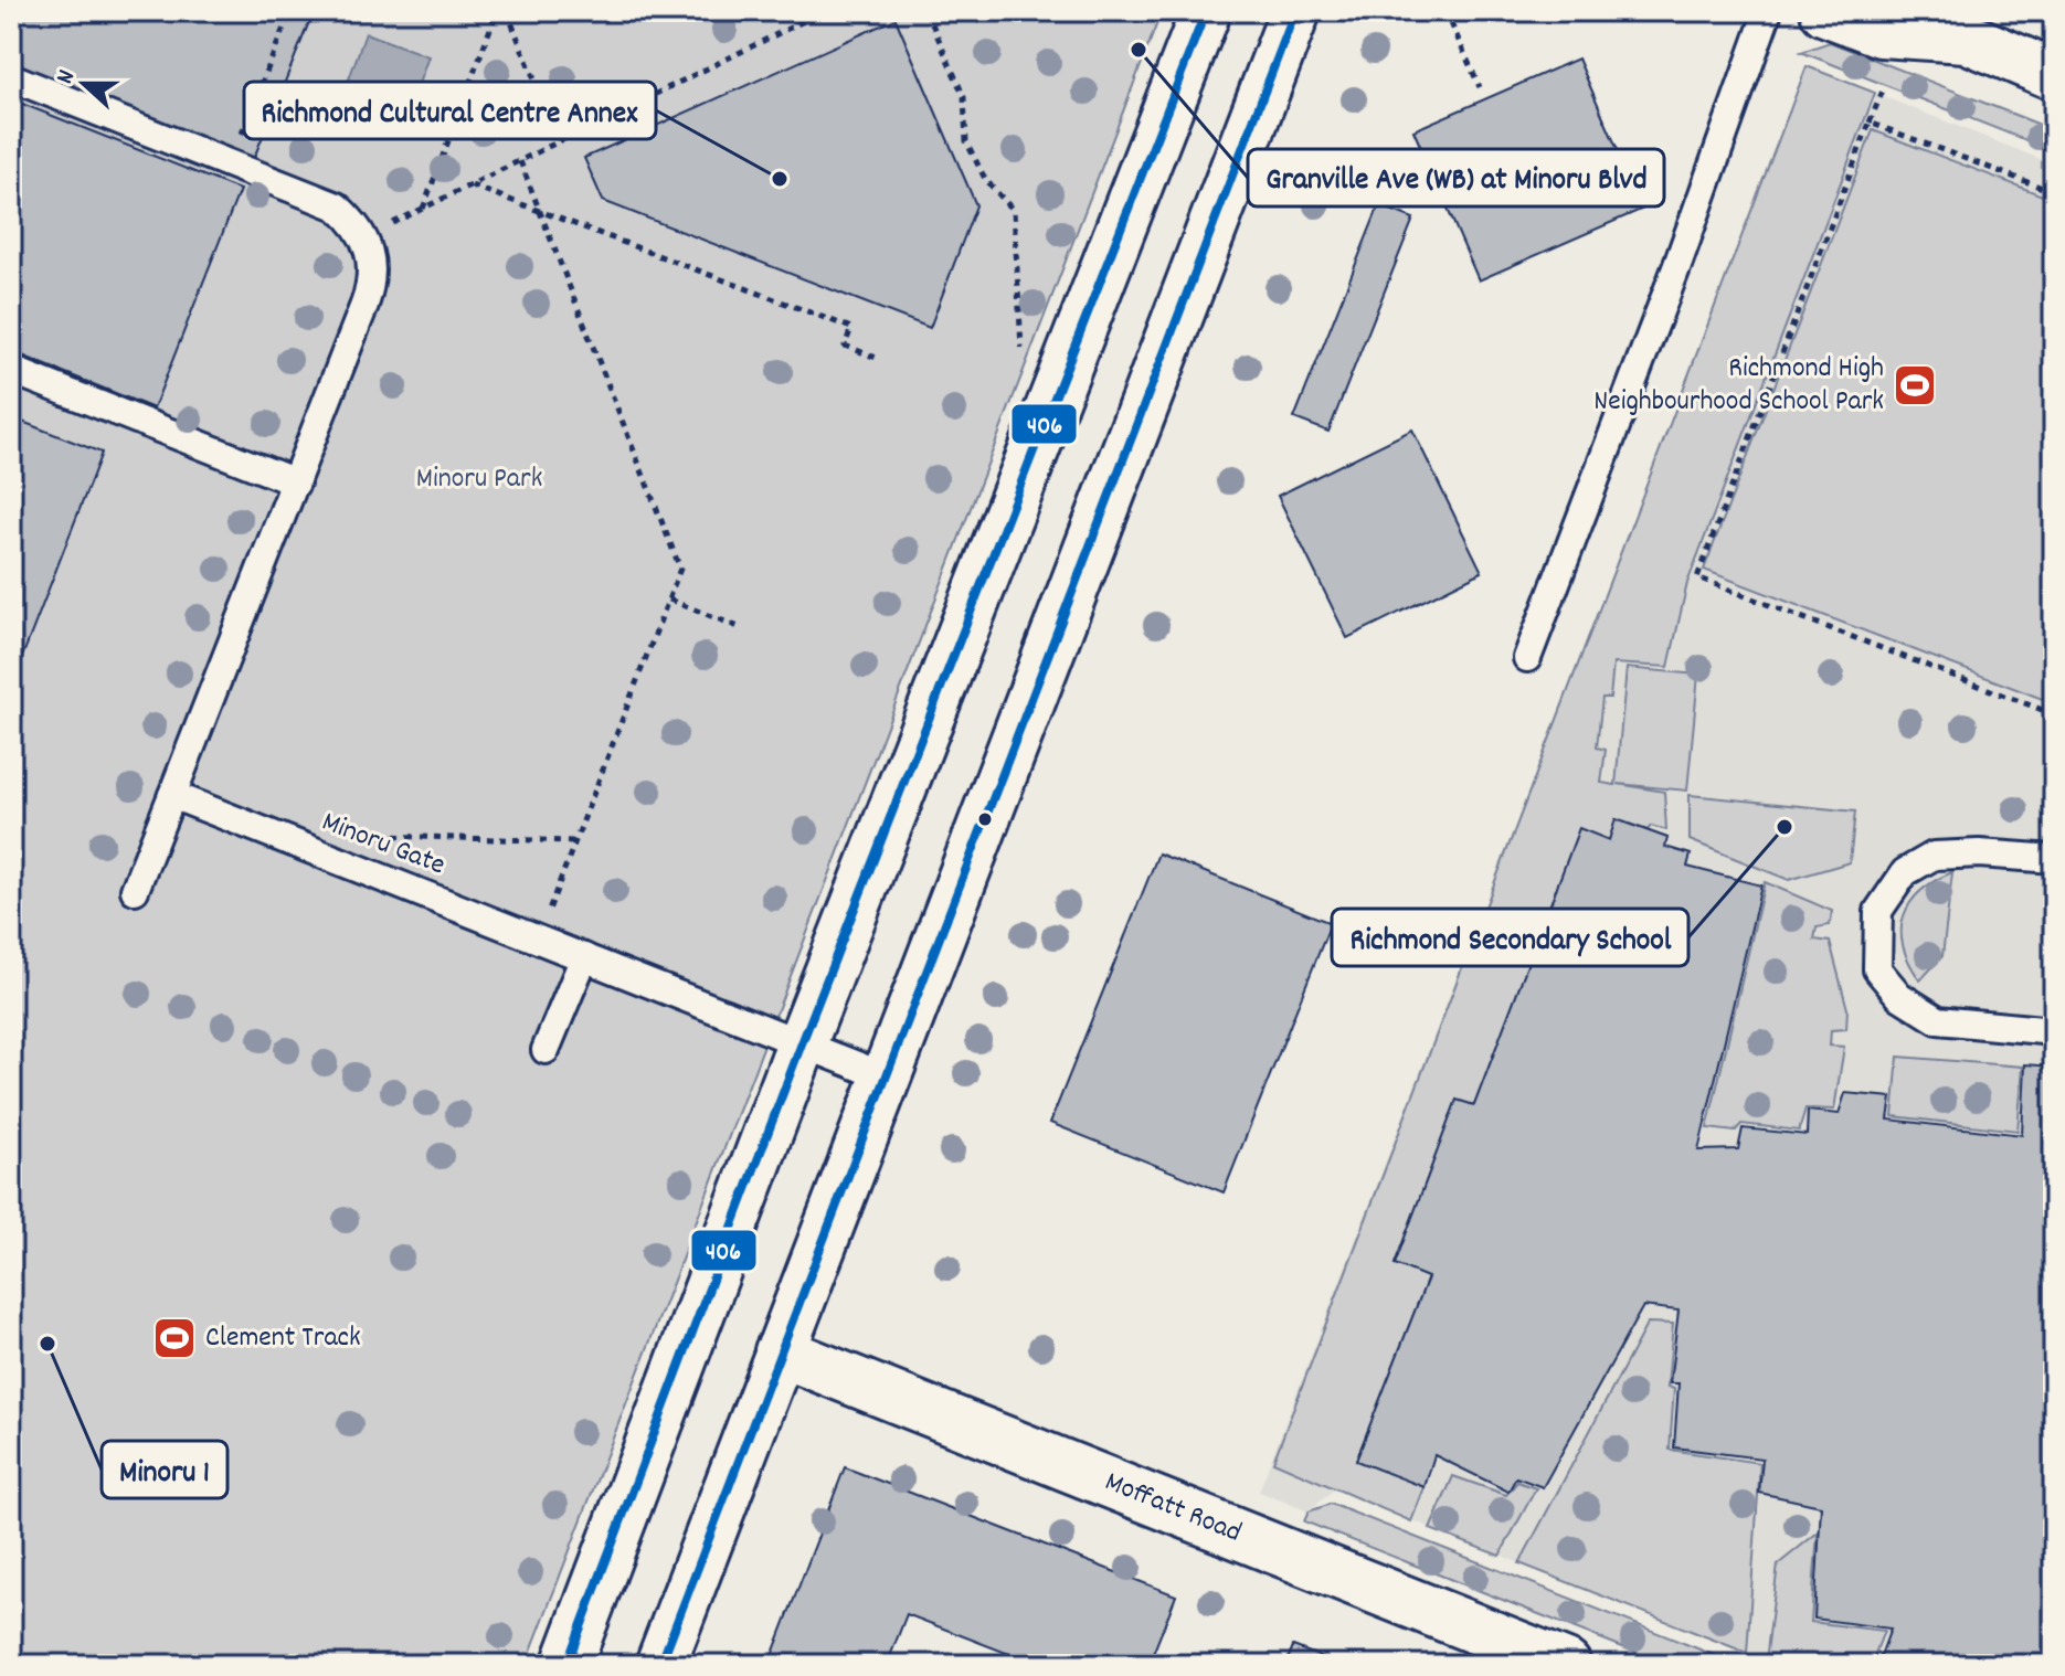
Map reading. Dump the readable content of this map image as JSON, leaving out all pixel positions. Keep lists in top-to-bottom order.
{
  "streets": {
    "main road": ["Moffatt Road"],
    "lane": ["Minoru Gate"]
  },
  "parks": ["Minoru Park"],
  "places": {
    "other": [
      "Granville Ave (WB) at Minoru Blvd",
      "Richmond Cultural Centre Annex",
      "Richmond Secondary School",
      "Minoru 1"
    ],
    "sports": ["Richmond High Neighbourhood School Park", "Clement Track"]
  },
  "lines": ["transit line 406"],
  "north": "left"
}
